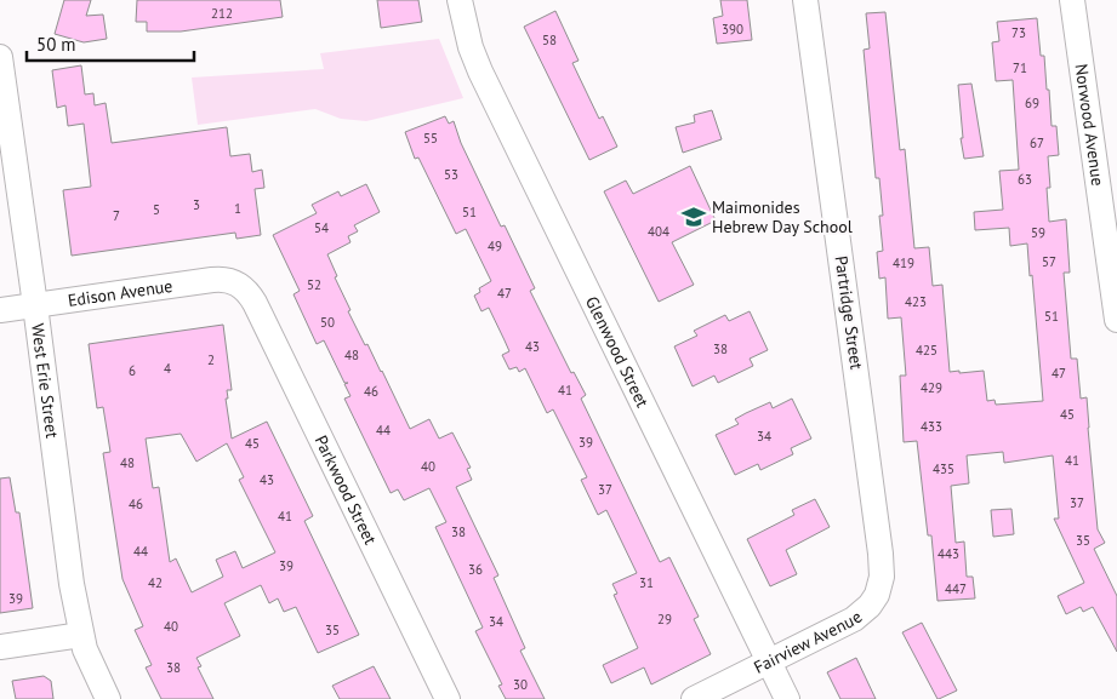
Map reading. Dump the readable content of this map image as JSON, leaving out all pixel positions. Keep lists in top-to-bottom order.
{
  "streets": {
    "street": [
      "Norwood Avenue",
      "Edison Avenue",
      "Partridge Street",
      "Glenwood Street",
      "West Erie Street",
      "Parkwood Street",
      "Fairview Avenue"
    ]
  },
  "crossings": [
    ["Edison Avenue", "West Erie Street"],
    ["Edison Avenue", "Parkwood Street"],
    ["Partridge Street", "Fairview Avenue"],
    ["Glenwood Street", "Fairview Avenue"]
  ],
  "places": {
    "school or university": ["Maimonides Hebrew Day School"]
  },
  "house_numbers": [
    "212",
    "390",
    "73",
    "58",
    "71",
    "69",
    "55",
    "67",
    "53",
    "63",
    "3",
    "1",
    "5",
    "51",
    "7",
    "54",
    "404",
    "59",
    "49",
    "57",
    "419",
    "52",
    "47",
    "423",
    "51",
    "50",
    "43",
    "38",
    "425",
    "48",
    "2",
    "4",
    "6",
    "47",
    "429",
    "41",
    "46",
    "45",
    "433",
    "44",
    "34",
    "39",
    "45",
    "41",
    "48",
    "40",
    "435",
    "43",
    "37",
    "37",
    "46",
    "41",
    "38",
    "35",
    "44",
    "443",
    "39",
    "36",
    "42",
    "31",
    "447",
    "39",
    "29",
    "34",
    "40",
    "35",
    "38",
    "30"
  ],
  "scale_bar": "50 m"
}
